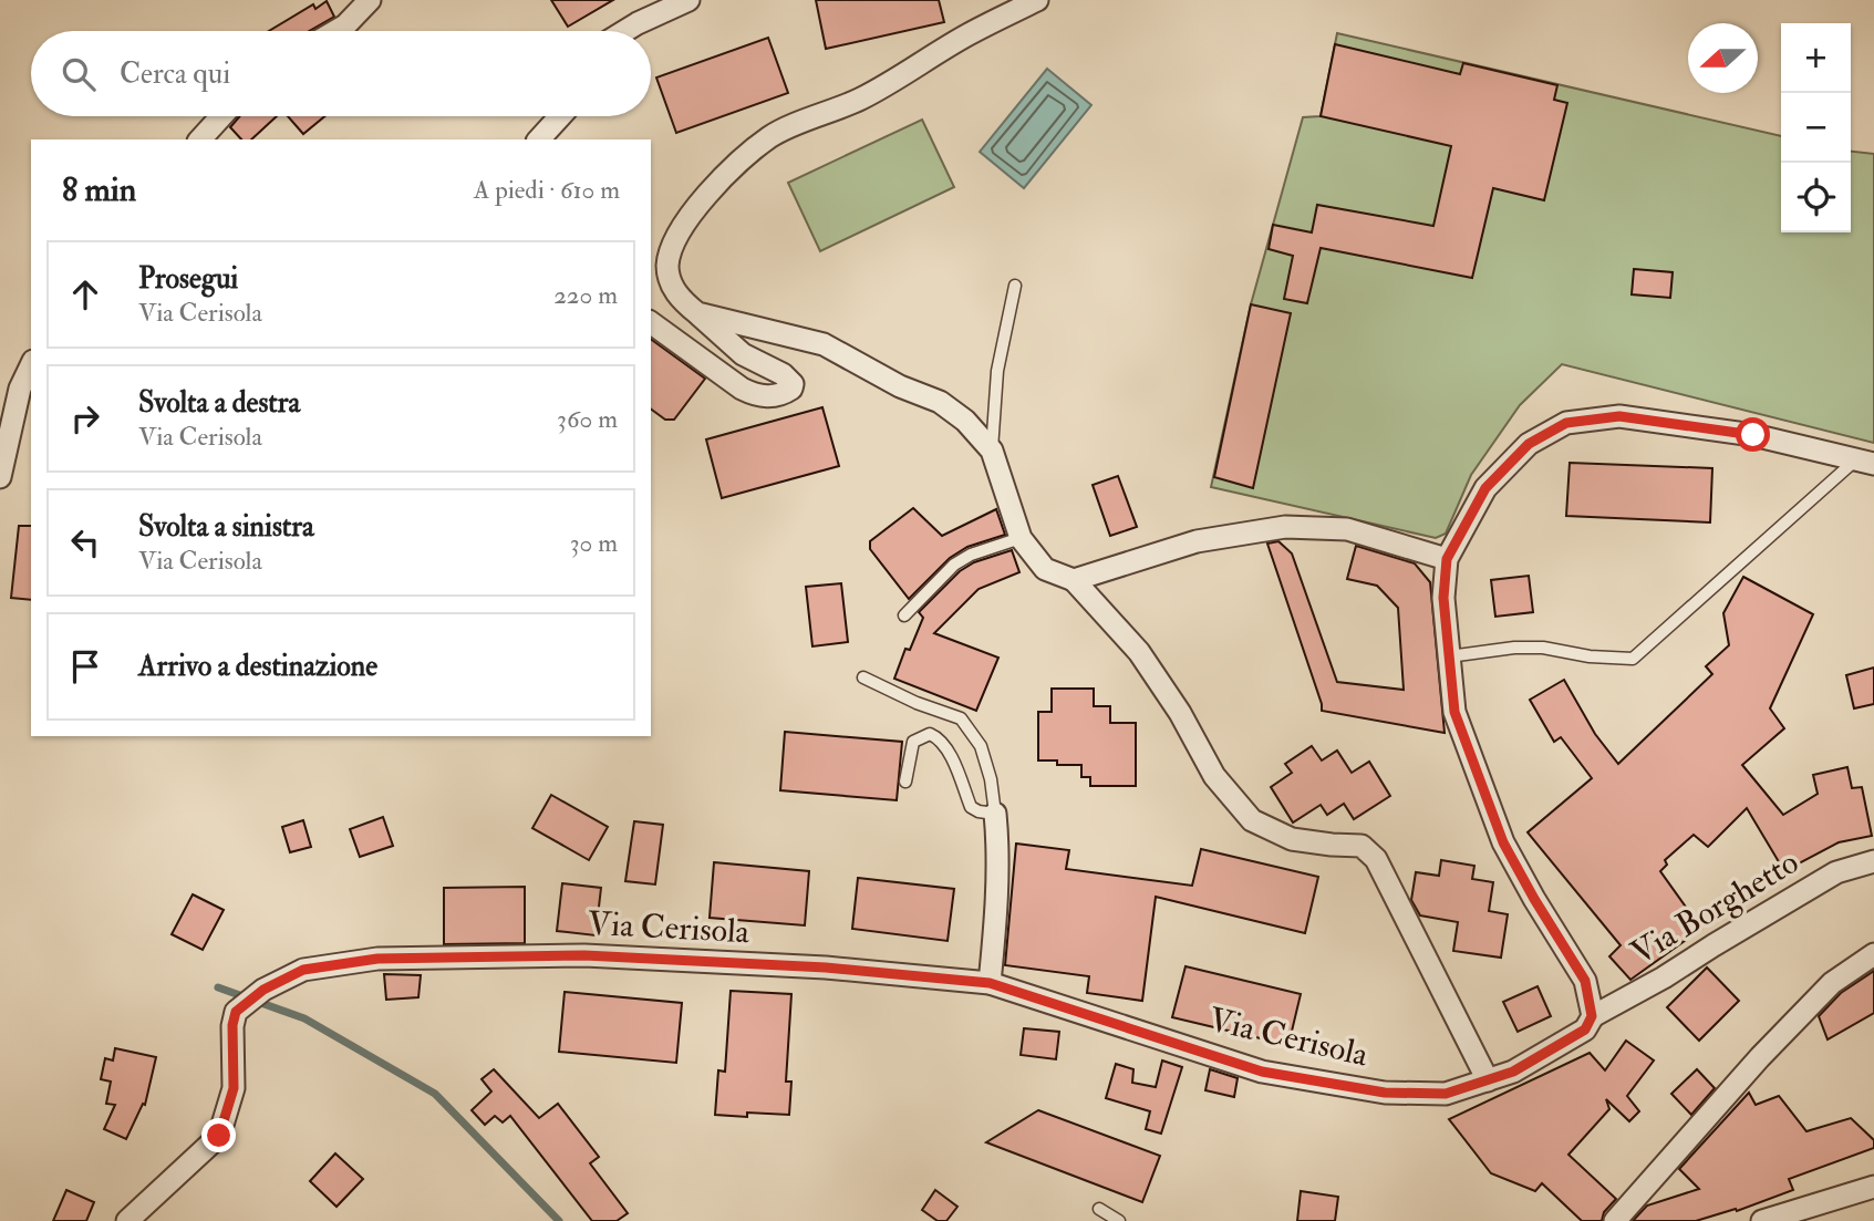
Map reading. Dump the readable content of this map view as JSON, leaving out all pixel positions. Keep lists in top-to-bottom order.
{
  "streets": {
    "street": ["Via Borghetto", "Via Cerisola"]
  },
  "crossings": [
    ["Via Borghetto", "Via Cerisola"]
  ],
  "north": "left",
  "page": {
    "map_buttons": ["+", "−"],
    "search": "Cerca qui",
    "heading": ["8 min", "A piedi · 610 m"],
    "list": [
      ["Prosegui", "Via Cerisola", "220 m"],
      ["Svolta a destra", "Via Cerisola", "360 m"],
      ["Svolta a sinistra", "Via Cerisola", "30 m"],
      "Arrivo a destinazione"
    ]
  }
}
